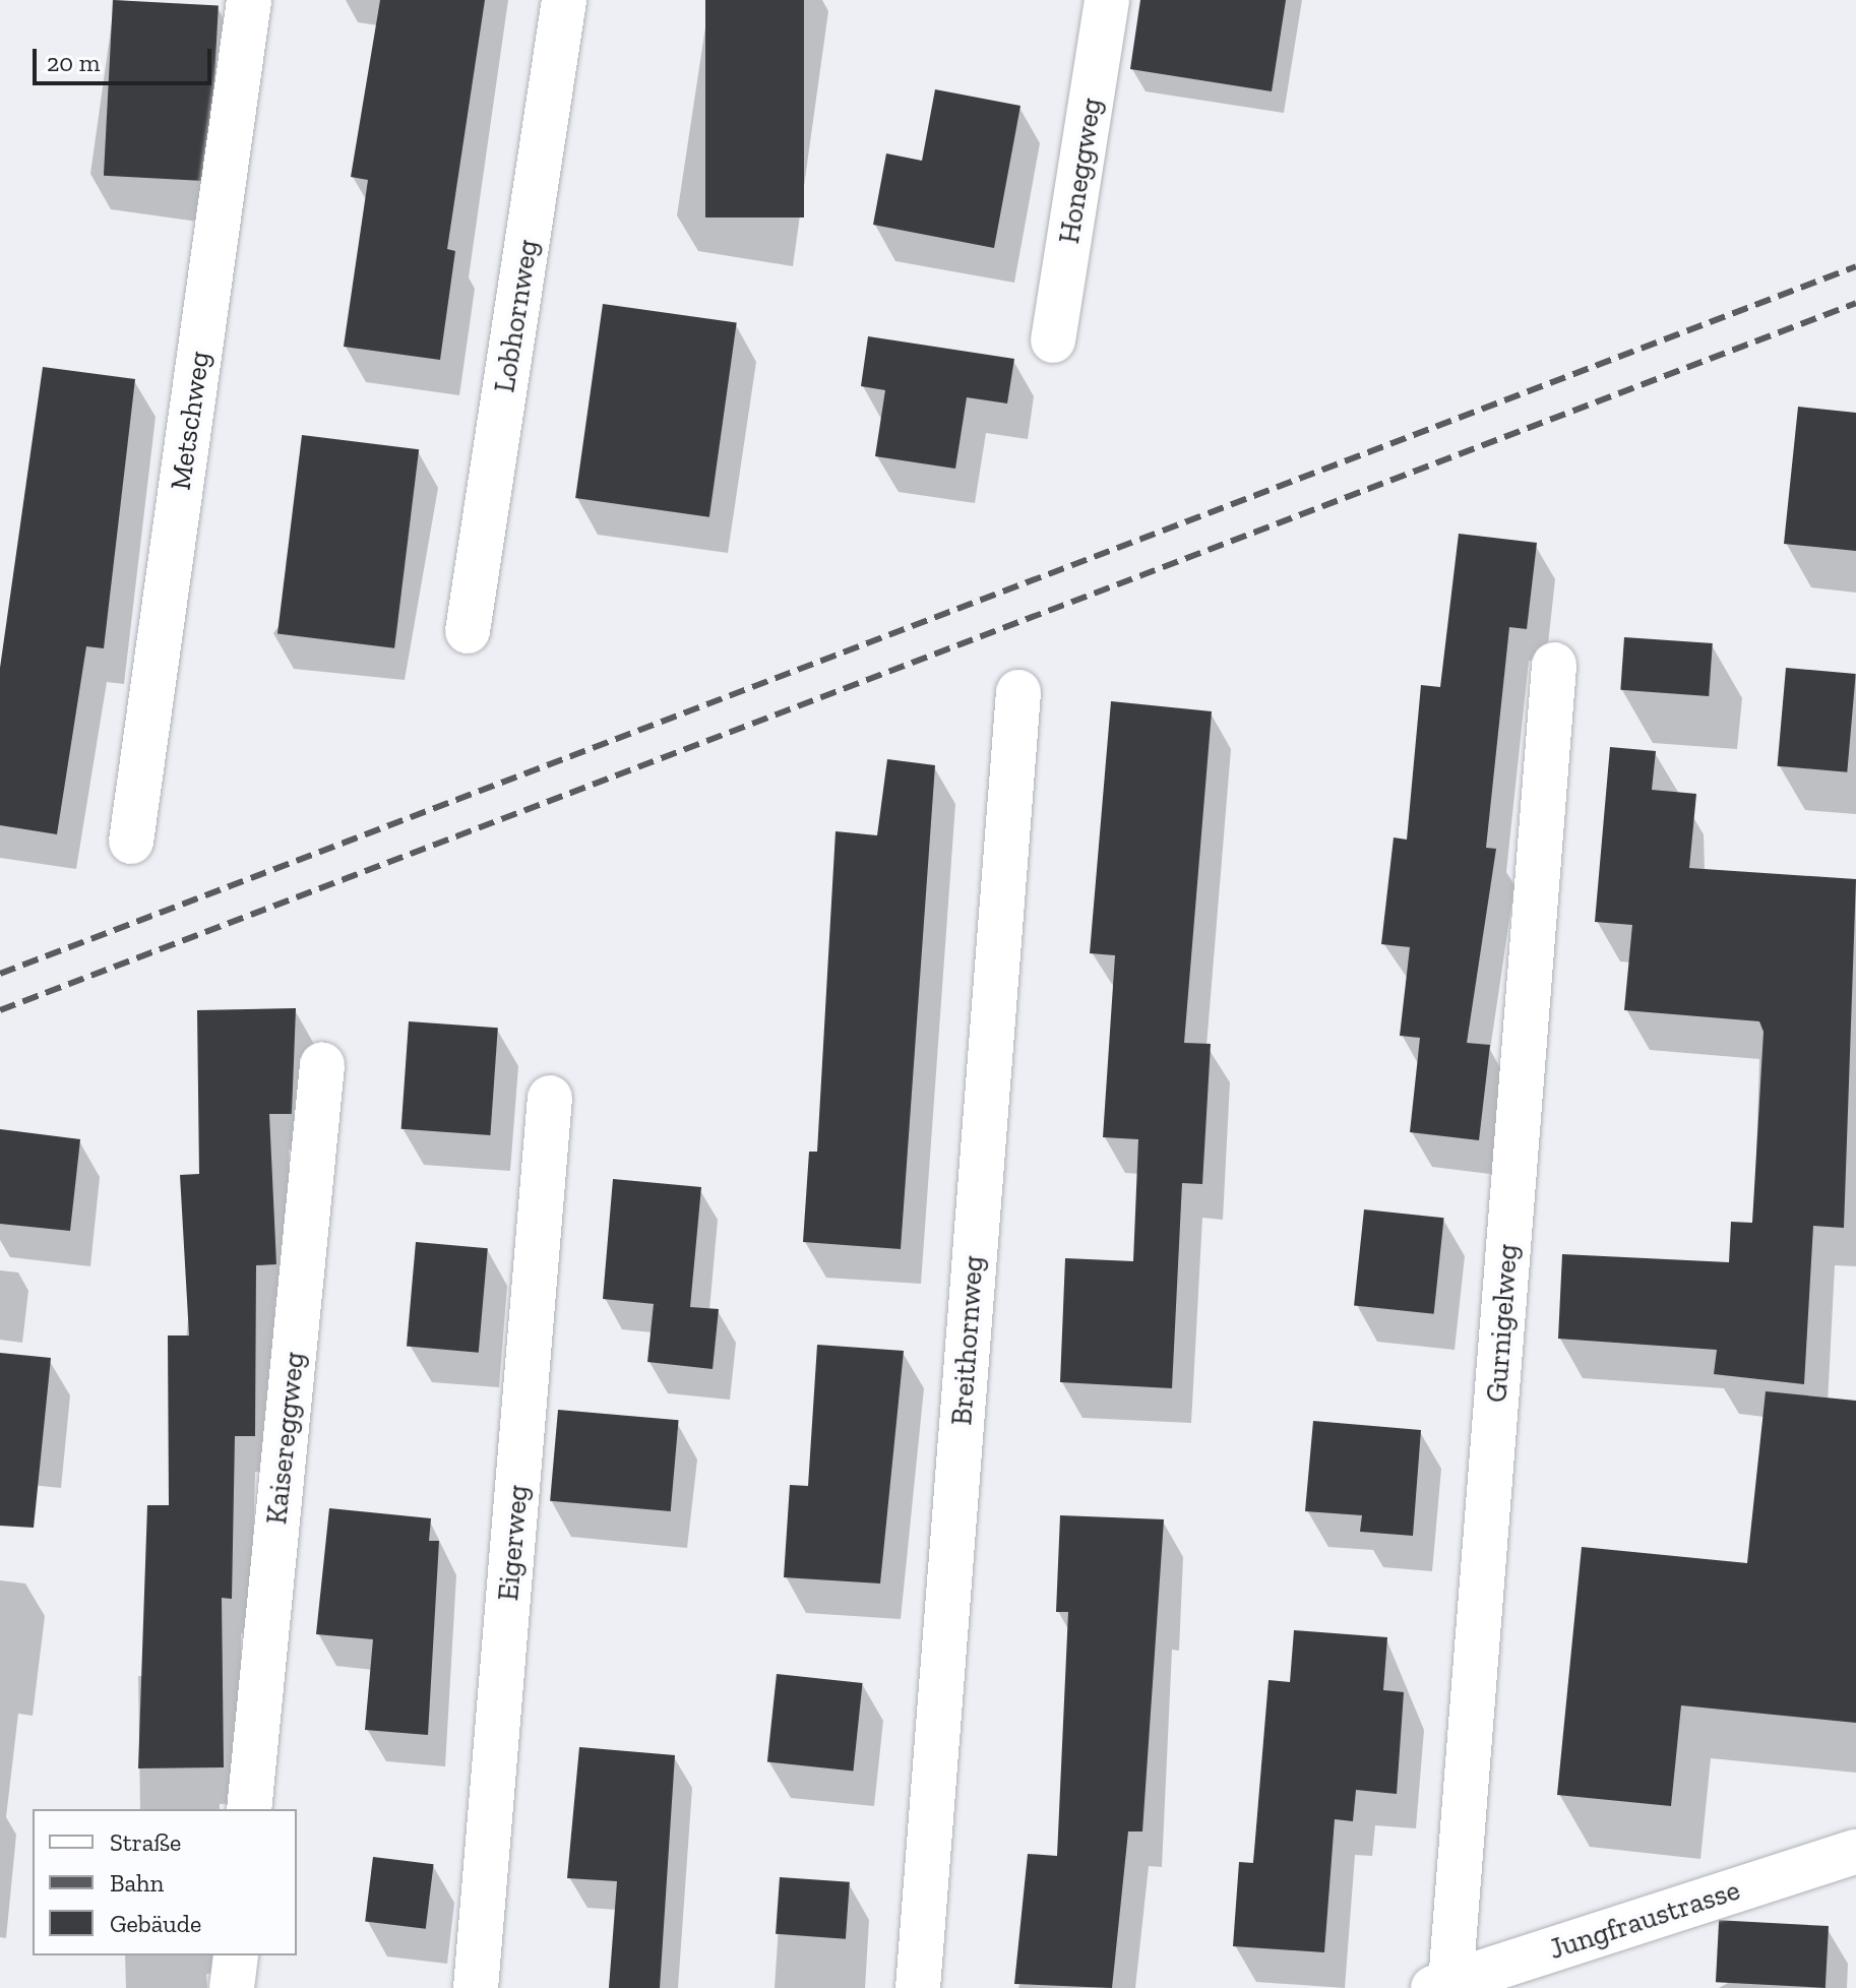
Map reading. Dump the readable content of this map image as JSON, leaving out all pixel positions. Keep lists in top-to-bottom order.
{
  "streets": {
    "street": [
      "Honeggweg",
      "Lobhornweg",
      "Metschweg",
      "Gurnigelweg",
      "Breithornweg",
      "Kaisereggweg",
      "Eigerweg",
      "Jungfraustrasse"
    ]
  },
  "crossings": [
    ["Gurnigelweg", "Jungfraustrasse"]
  ],
  "legend": ["Straße", "Bahn", "Gebäude"],
  "scale_bar": "20 m"
}
